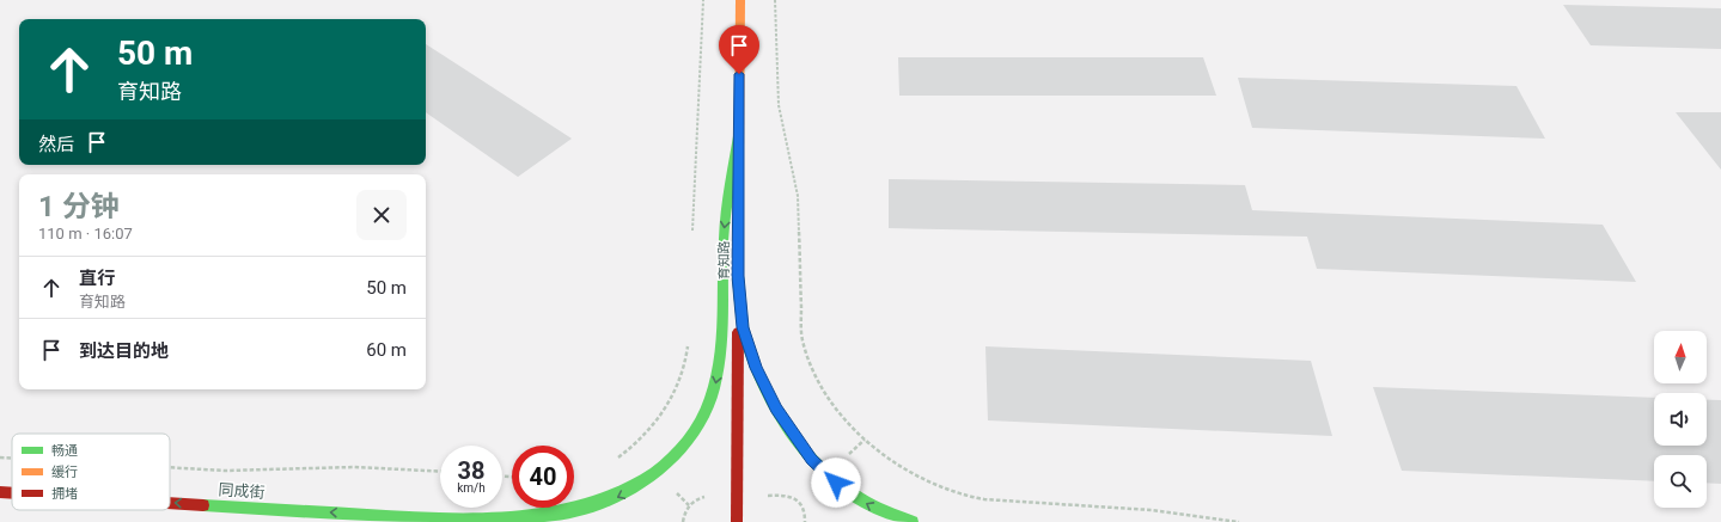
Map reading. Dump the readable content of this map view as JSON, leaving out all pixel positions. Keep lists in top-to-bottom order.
{
  "streets": {
    "street": ["育知路", "同成街"]
  },
  "one_way": ["同成街"],
  "legend": ["畅通", "缓行", "拥堵"],
  "north": "top",
  "page": {
    "turn": ["50 m", "育知路"],
    "then": "然后",
    "heading": ["1 分钟", "110 m · 16:07"],
    "list": [
      {
        "name": "直行",
        "note": "育知路",
        "value": "50 m"
      },
      {
        "name": "到达目的地",
        "value": "60 m"
      }
    ],
    "speed": "38 km/h",
    "limit": "40"
  }
}
